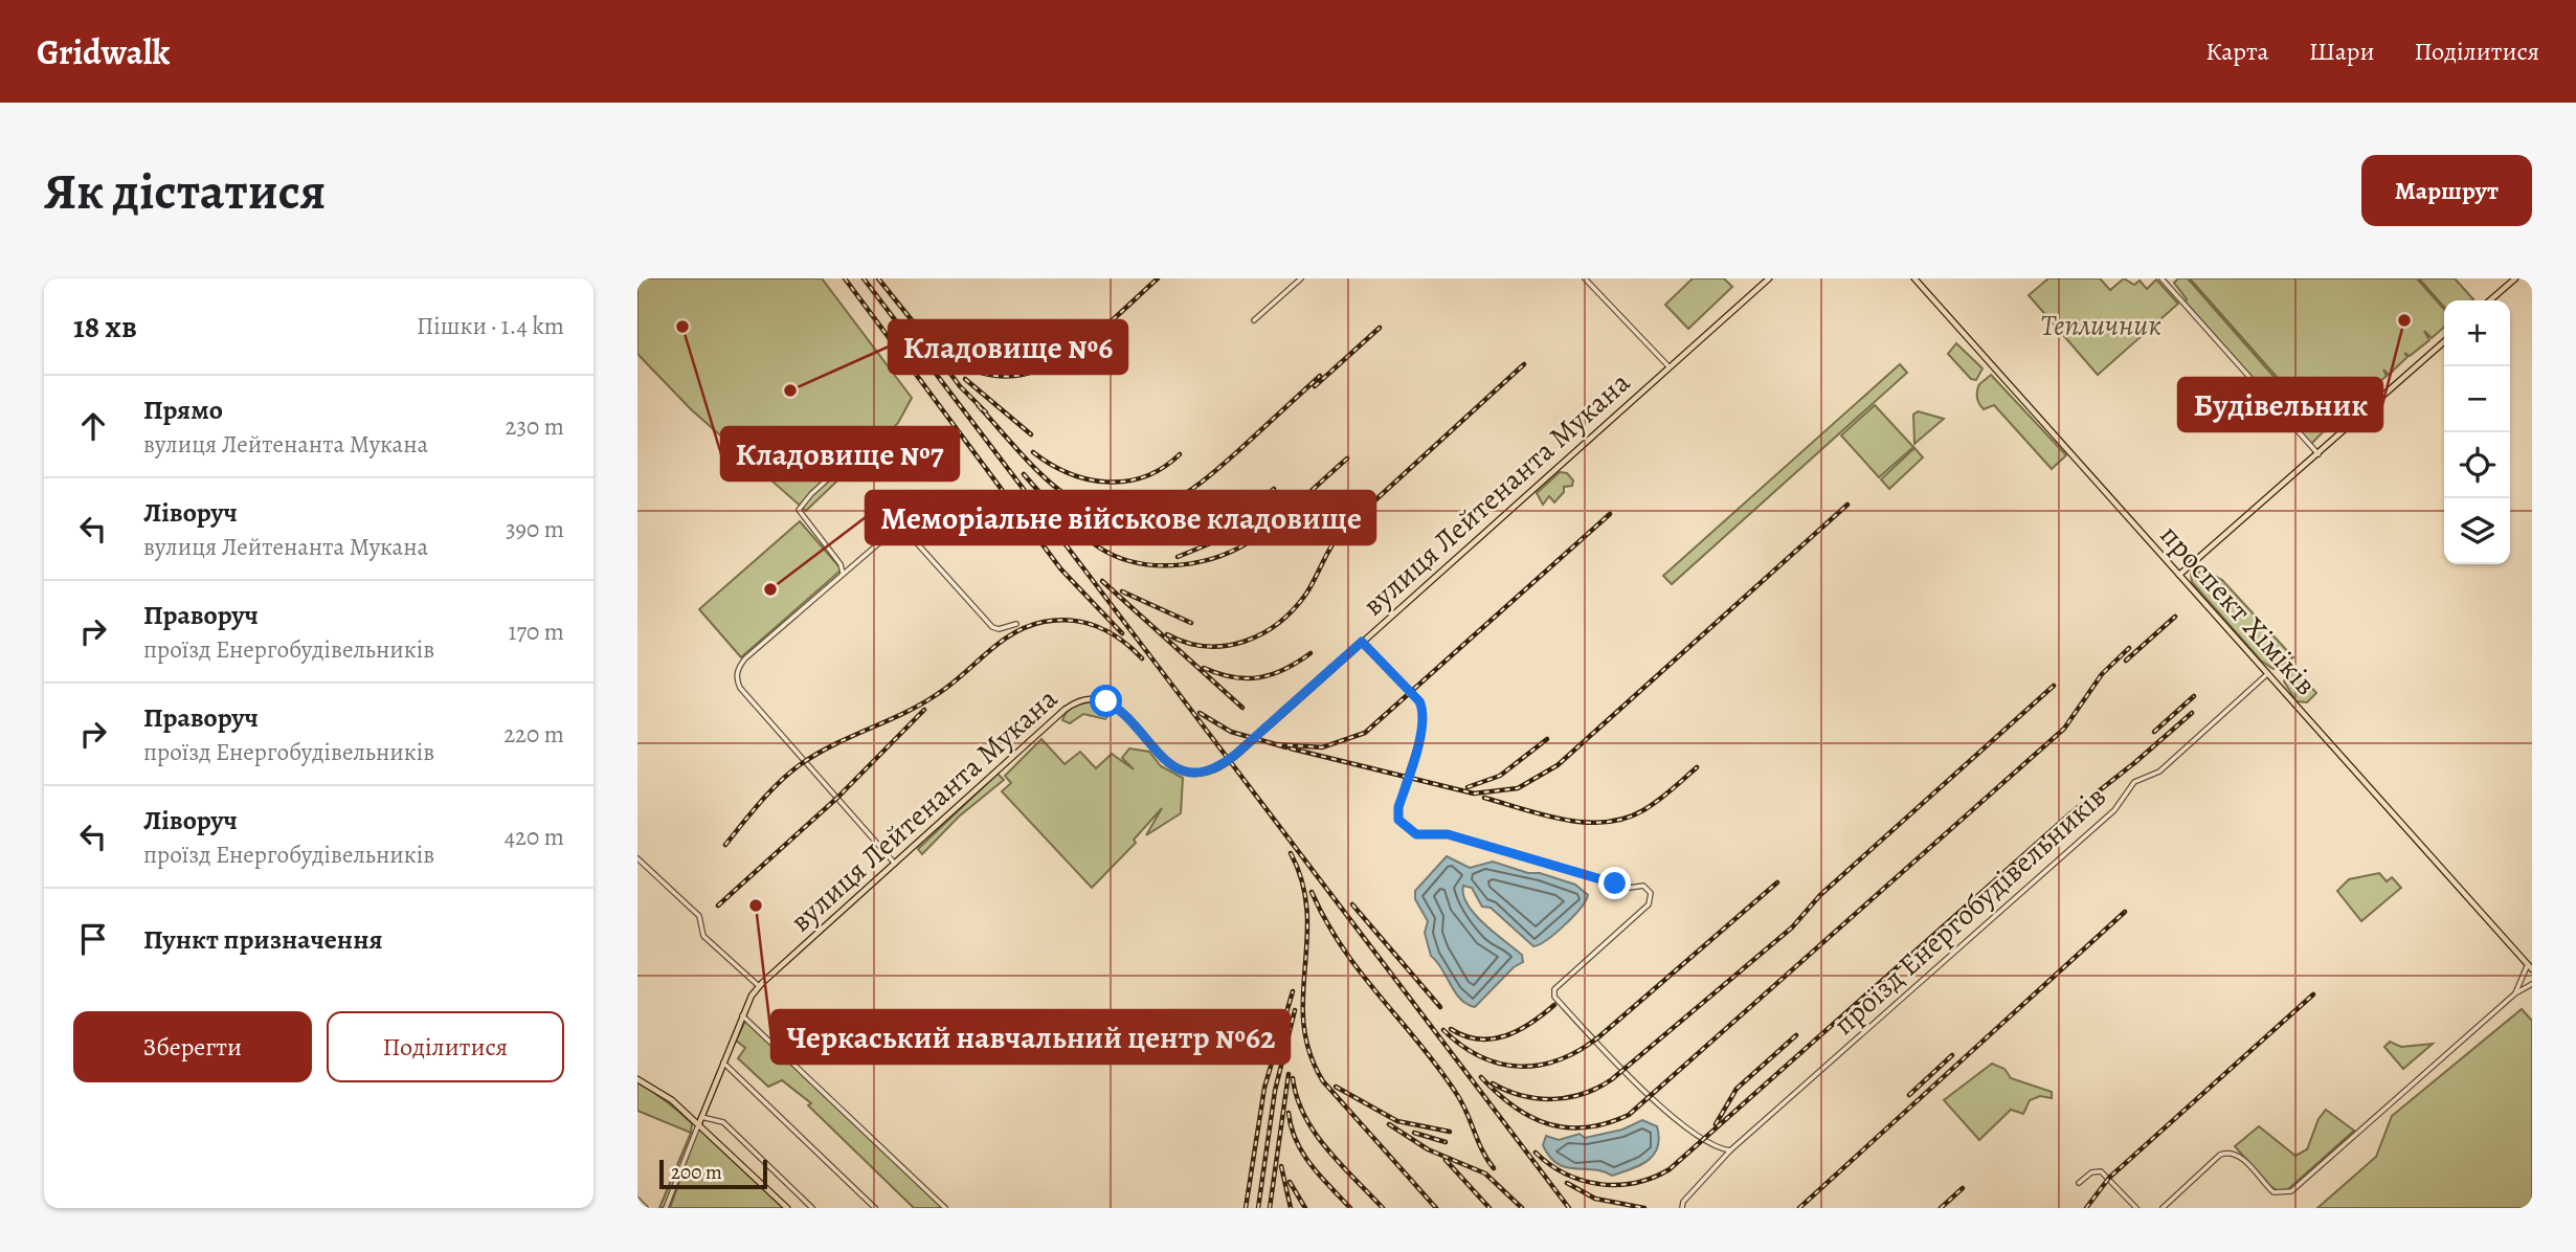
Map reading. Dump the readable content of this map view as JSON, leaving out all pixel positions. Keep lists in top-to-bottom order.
{
  "streets": {
    "main road": ["вулиця Лейтенанта Мукана", "проспект Хіміків"],
    "street": ["проїзд Енергобудівельників"]
  },
  "crossings": [
    ["проспект Хіміків", "проїзд Енергобудівельників"]
  ],
  "parks": ["Тепличник"],
  "places": [
    "Будівельник",
    "Кладовище №7",
    "Кладовище №6",
    "Меморіальне військове кладовище",
    "Черкаський навчальний центр №62"
  ],
  "scale_bar": "200 m",
  "page": {
    "header": "Gridwalk",
    "nav": ["Карта", "Шари", "Поділитися"],
    "buttons": [
      "Маршрут",
      ["Зберегти", "Поділитися"]
    ],
    "title": "Як дістатися",
    "heading": ["18 хв", "Пішки · 1.4 km"],
    "map_buttons": ["+", "−"],
    "list": [
      ["Прямо", "вулиця Лейтенанта Мукана", "230 m"],
      ["Ліворуч", "вулиця Лейтенанта Мукана", "390 m"],
      ["Праворуч", "проїзд Енергобудівельників", "170 m"],
      ["Праворуч", "проїзд Енергобудівельників", "220 m"],
      ["Ліворуч", "проїзд Енергобудівельників", "420 m"],
      "Пункт призначення"
    ],
    "scale": "200 m"
  }
}
